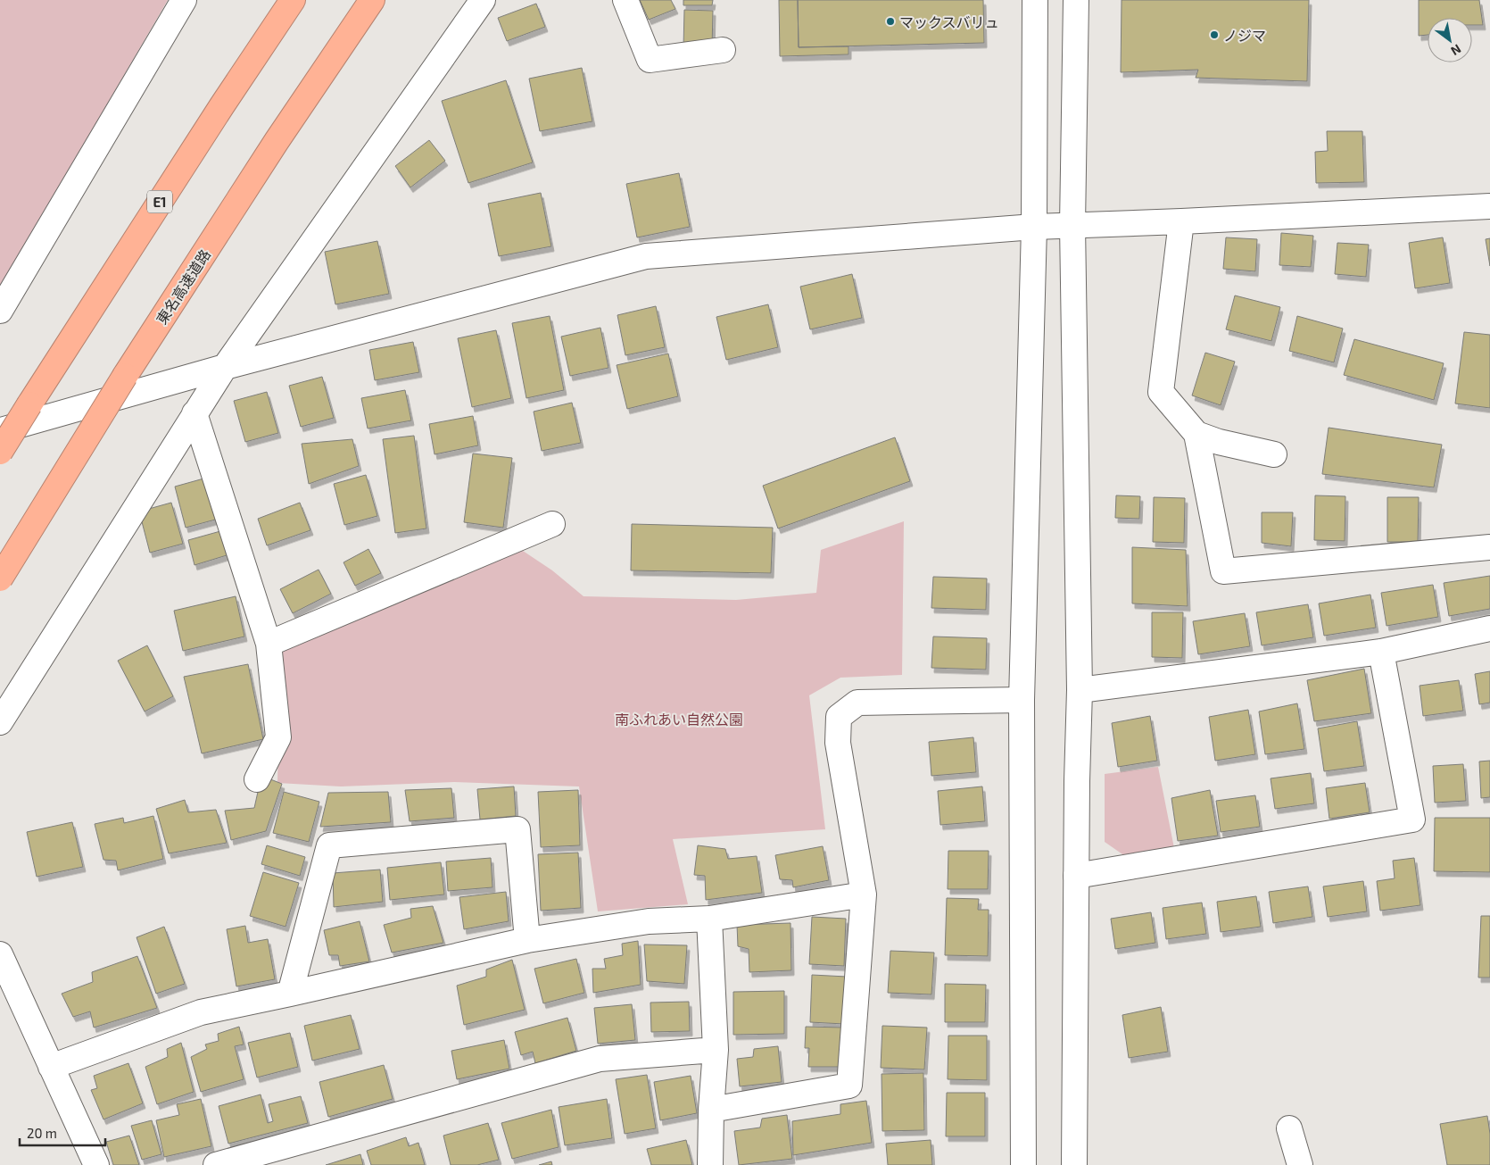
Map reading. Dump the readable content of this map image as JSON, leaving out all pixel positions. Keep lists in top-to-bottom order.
{
  "streets": {
    "highway": ["E1", "東名高速道路"]
  },
  "parks": ["南ふれあい自然公園"],
  "places": ["マックスバリュ", "ノジマ"],
  "scale_bar": "20 m",
  "north": "bottom right"
}
